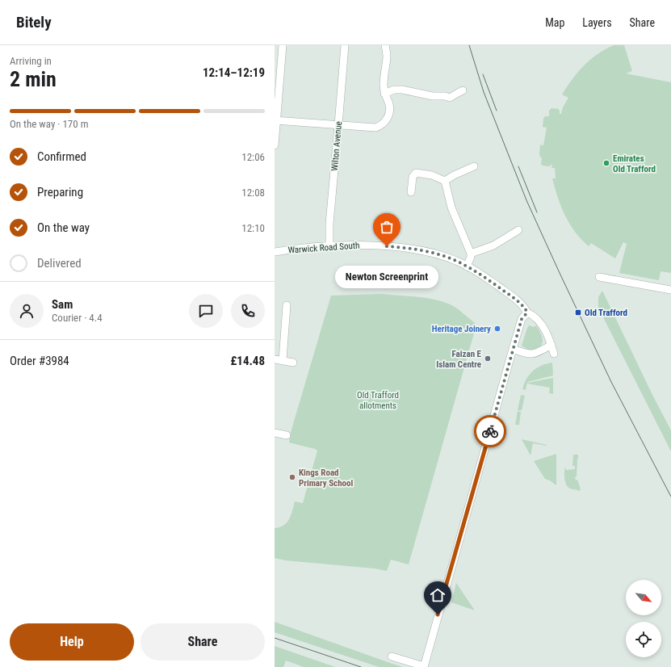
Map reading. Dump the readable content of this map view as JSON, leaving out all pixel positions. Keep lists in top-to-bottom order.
{
  "streets": {
    "street": ["Wilton Avenue", "Warwick Road South"]
  },
  "crossings": [
    ["Wilton Avenue", "Warwick Road South"]
  ],
  "parks": ["Old Trafford allotments"],
  "places": {
    "other": [
      "Emirates Old Trafford",
      "Newton Screenprint",
      "Heritage Joinery",
      "Faizan E Islam Centre",
      "Kings Road Primary School"
    ],
    "transit": ["Old Trafford"]
  },
  "north": "bottom right",
  "page": {
    "header": "Bitely",
    "nav": ["Map", "Layers", "Share"],
    "heading": ["2 min", "Arriving in", "12:14–12:19"],
    "panel": [
      "Sam",
      "Courier · 4.4",
      "Order #3984",
      "£14.48"
    ],
    "bar": "On the way · 170 m",
    "list": [
      ["Confirmed", "12:06"],
      ["Preparing", "12:08"],
      ["On the way", "12:10"],
      "Delivered"
    ],
    "bubble": "Newton Screenprint",
    "buttons": ["Help", "Share"]
  }
}
